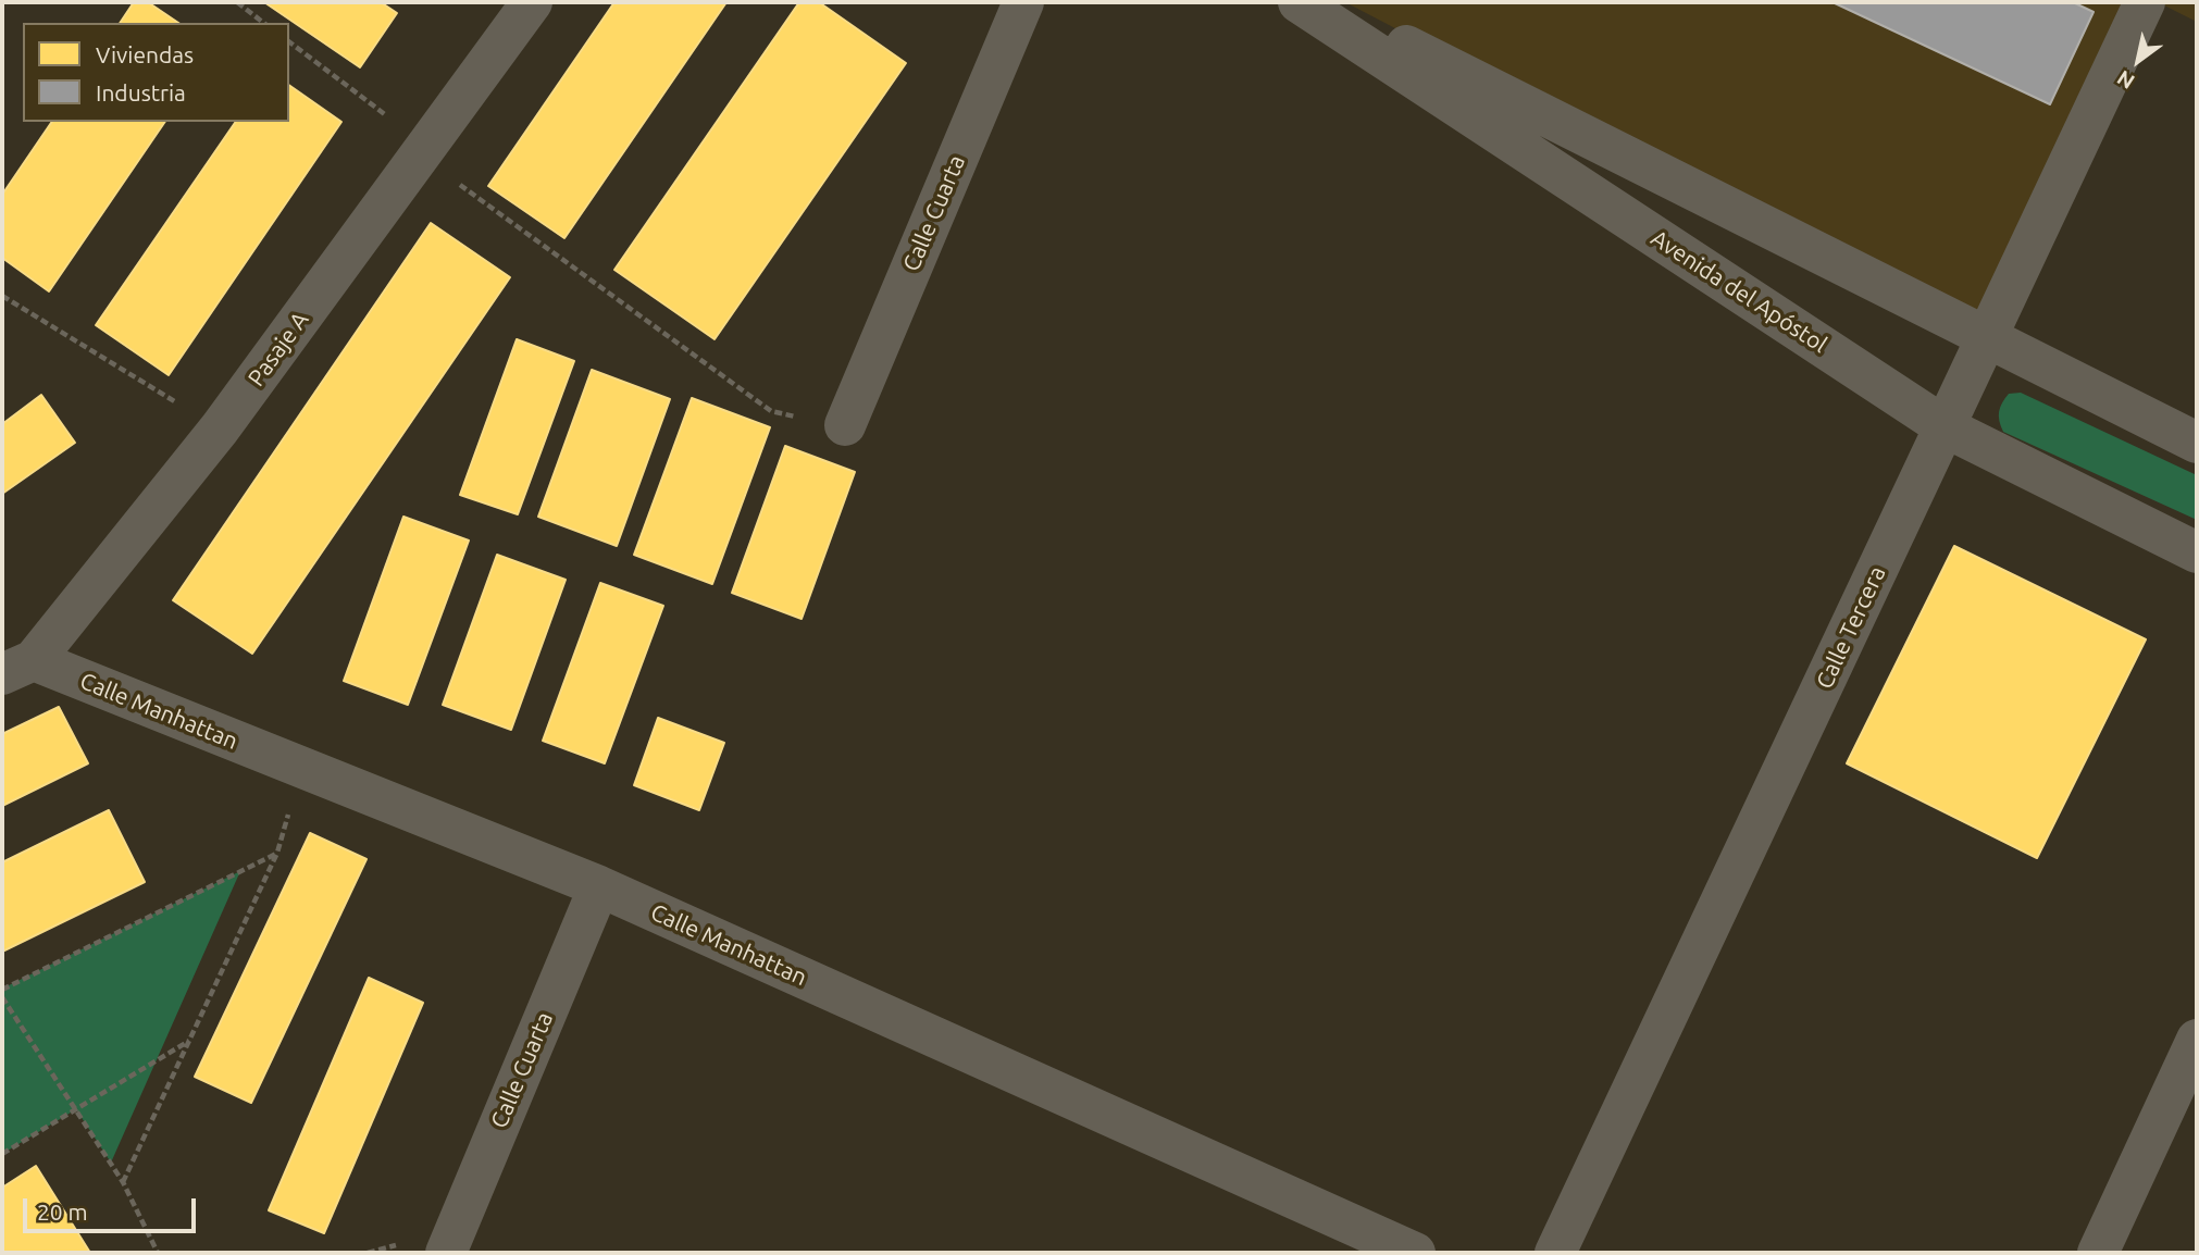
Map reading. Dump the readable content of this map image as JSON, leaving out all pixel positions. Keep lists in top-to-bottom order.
{
  "streets": {
    "street": [
      "Calle Cuarta",
      "Avenida del Apóstol",
      "Pasaje A",
      "Calle Tercera",
      "Calle Manhattan"
    ]
  },
  "crossings": [
    ["Calle Cuarta", "Calle Manhattan"],
    ["Avenida del Apóstol", "Calle Tercera"],
    ["Pasaje A", "Calle Manhattan"]
  ],
  "legend": ["Viviendas", "Industria"],
  "scale_bar": "20 m",
  "north": "bottom left"
}
